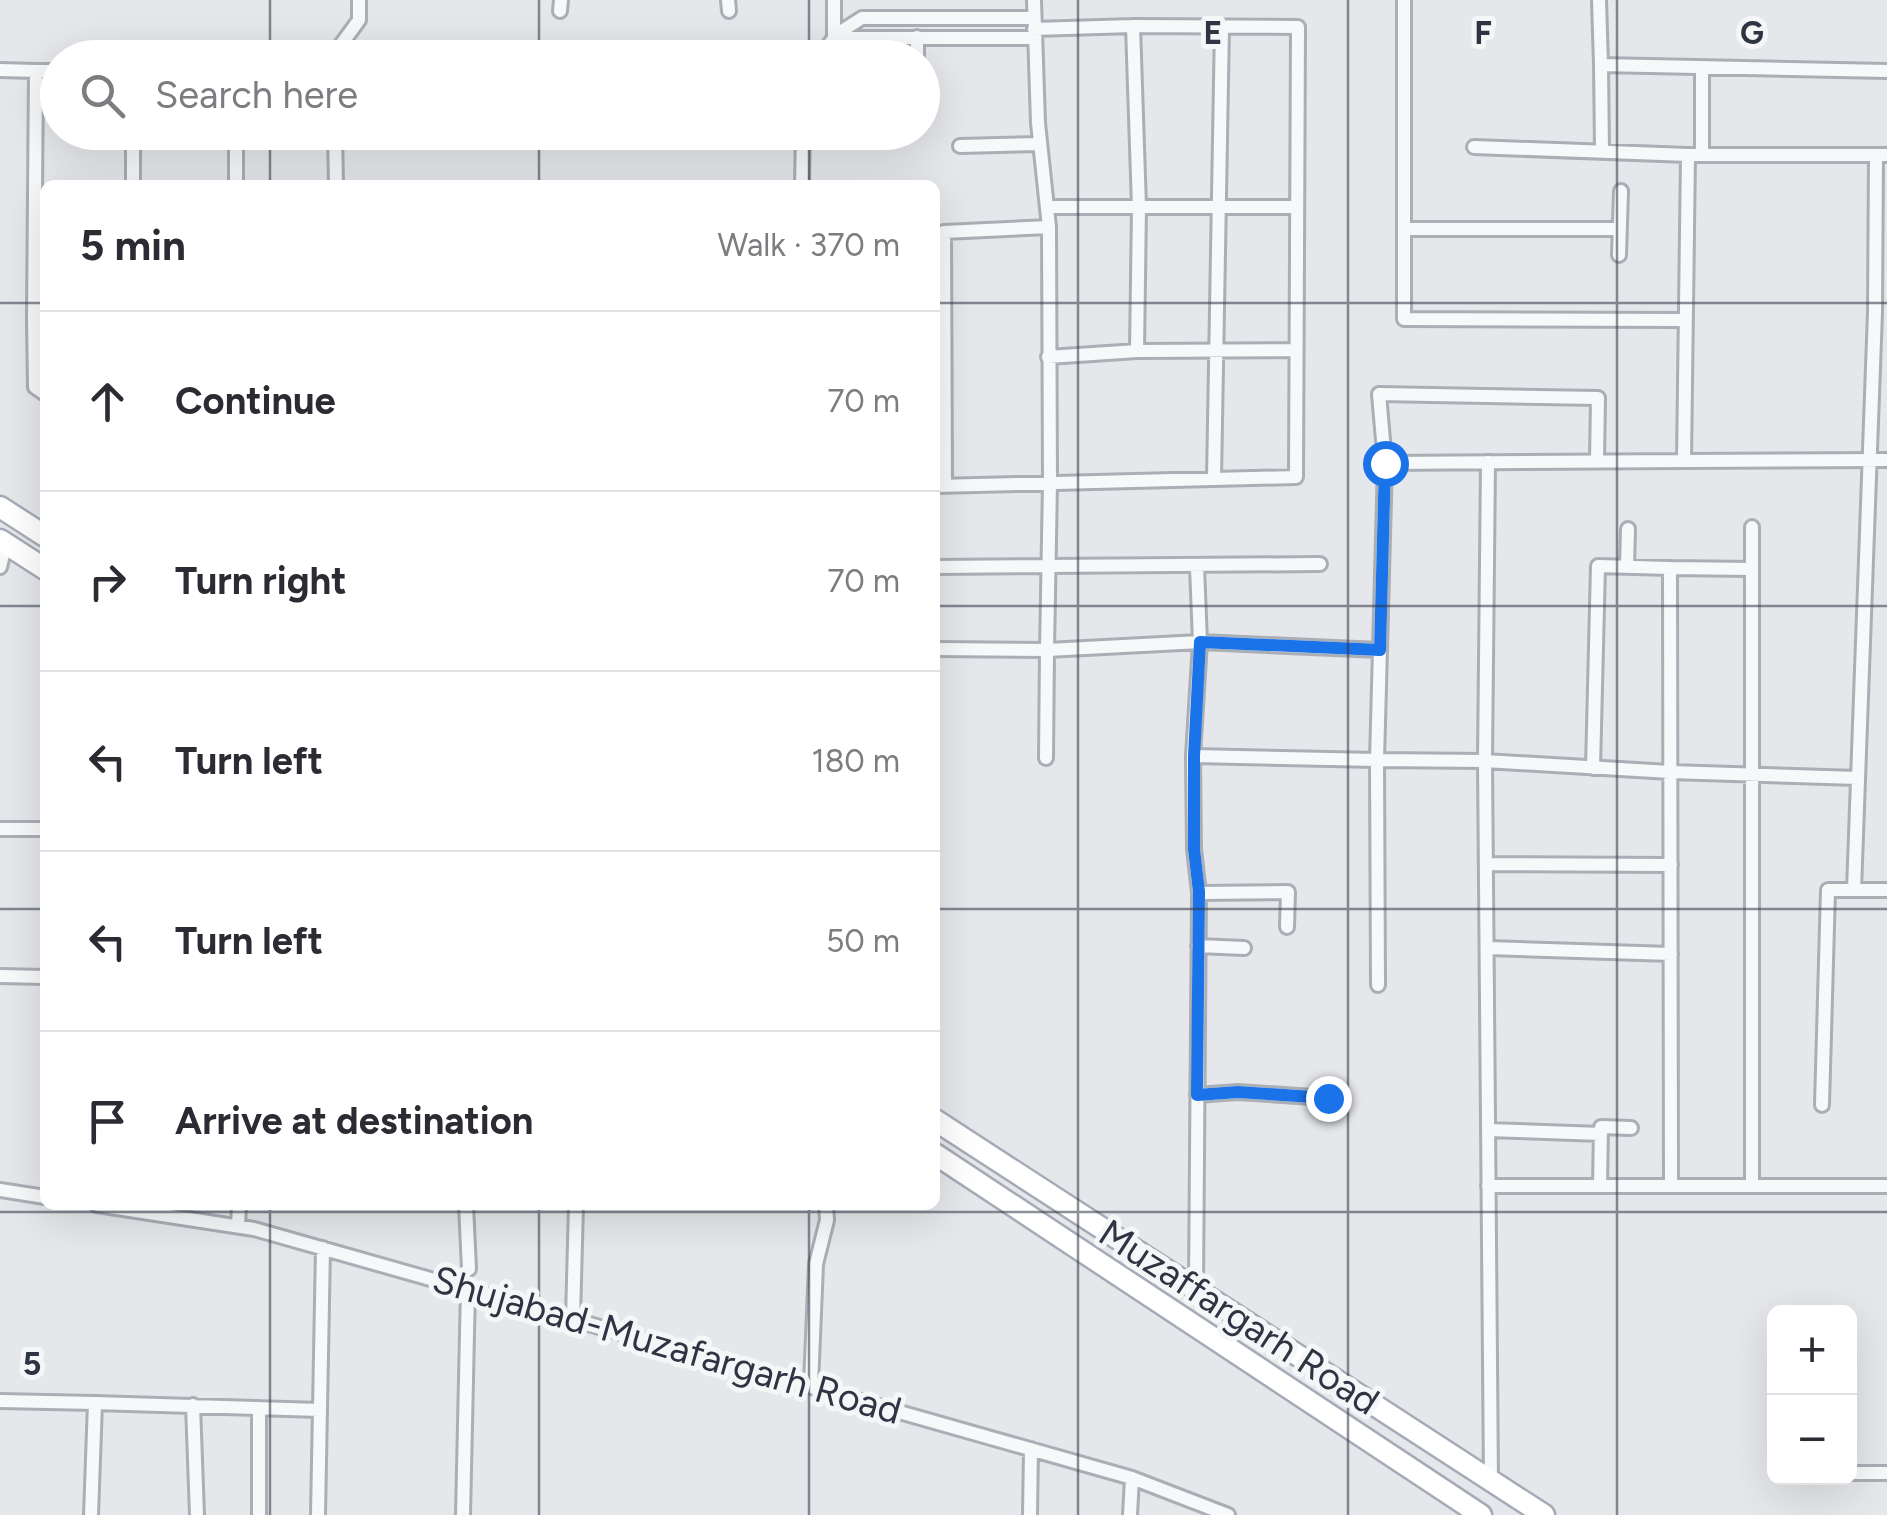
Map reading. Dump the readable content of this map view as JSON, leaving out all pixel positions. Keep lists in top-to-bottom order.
{
  "streets": {
    "main road": ["Muzaffargarh Road"],
    "street": ["Shujabad-Muzafargarh Road"]
  },
  "page": {
    "search": "Search here",
    "heading": ["5 min", "Walk · 370 m"],
    "list": [
      ["Continue", "70 m"],
      ["Turn right", "70 m"],
      ["Turn left", "180 m"],
      ["Turn left", "50 m"],
      "Arrive at destination"
    ],
    "map_buttons": ["+", "−"]
  },
  "grid": {
    "columns": ["E", "F", "G"],
    "rows": ["5"]
  }
}
